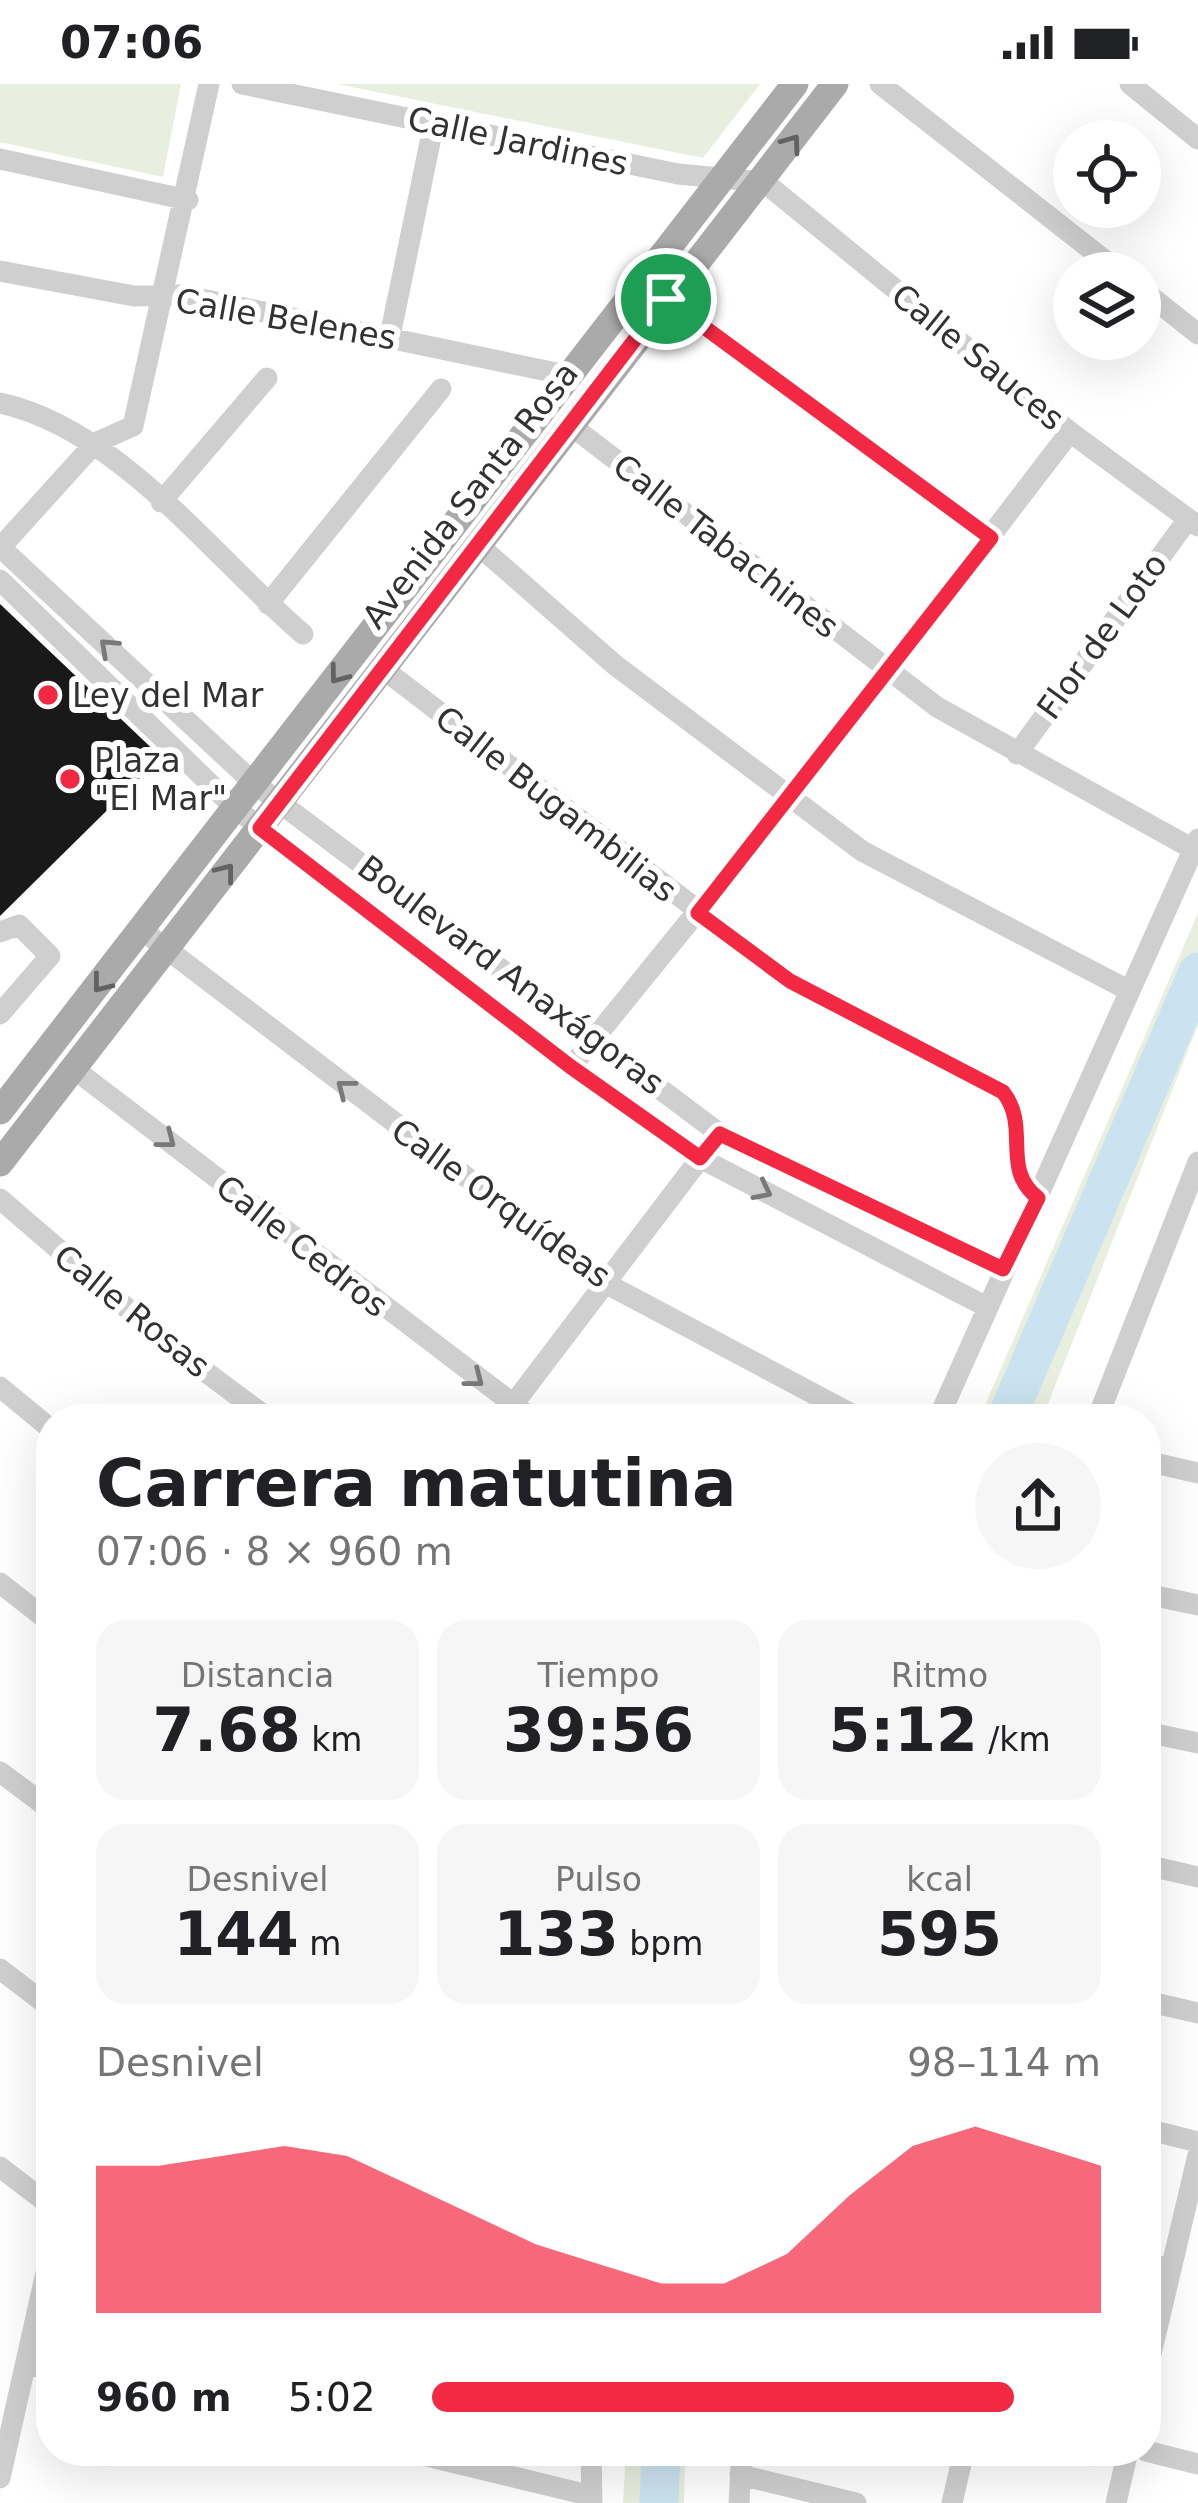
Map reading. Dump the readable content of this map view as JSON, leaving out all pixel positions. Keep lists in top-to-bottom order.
{
  "streets": {
    "main road": ["Avenida Santa Rosa"],
    "street": [
      "Calle Jardines",
      "Calle Belenes",
      "Calle Sauces",
      "Calle Tabachines",
      "Flor de Loto",
      "Calle Bugambilias",
      "Boulevard Anaxágoras",
      "Calle Orquídeas",
      "Calle Cedros",
      "Calle Rosas"
    ]
  },
  "crossings": [
    ["Calle Jardines", "Avenida Santa Rosa"],
    ["Calle Belenes", "Avenida Santa Rosa"],
    ["Calle Sauces", "Avenida Santa Rosa"],
    ["Calle Sauces", "Flor de Loto"],
    ["Avenida Santa Rosa", "Calle Tabachines"],
    ["Avenida Santa Rosa", "Calle Bugambilias"],
    ["Avenida Santa Rosa", "Boulevard Anaxágoras"],
    ["Avenida Santa Rosa", "Calle Orquídeas"],
    ["Avenida Santa Rosa", "Calle Cedros"],
    ["Calle Tabachines", "Flor de Loto"]
  ],
  "one_way": ["Calle Orquídeas", "Calle Cedros"],
  "places": ["Ley del Mar", "Plaza \"El Mar\""],
  "page": {
    "status": "07:06",
    "heading": ["Carrera matutina", "07:06 · 8 × 960 m"],
    "stats": [
      ["Distancia", "7.68 km"],
      ["Tiempo", "39:56"],
      ["Ritmo", "5:12 /km"],
      ["Desnivel", "144 m"],
      ["Pulso", "133 bpm"],
      ["kcal", "595"]
    ],
    "chart": ["Desnivel", "98–114 m"],
    "list": [
      {
        "name": "960 m",
        "note": "5:02"
      }
    ]
  }
}
